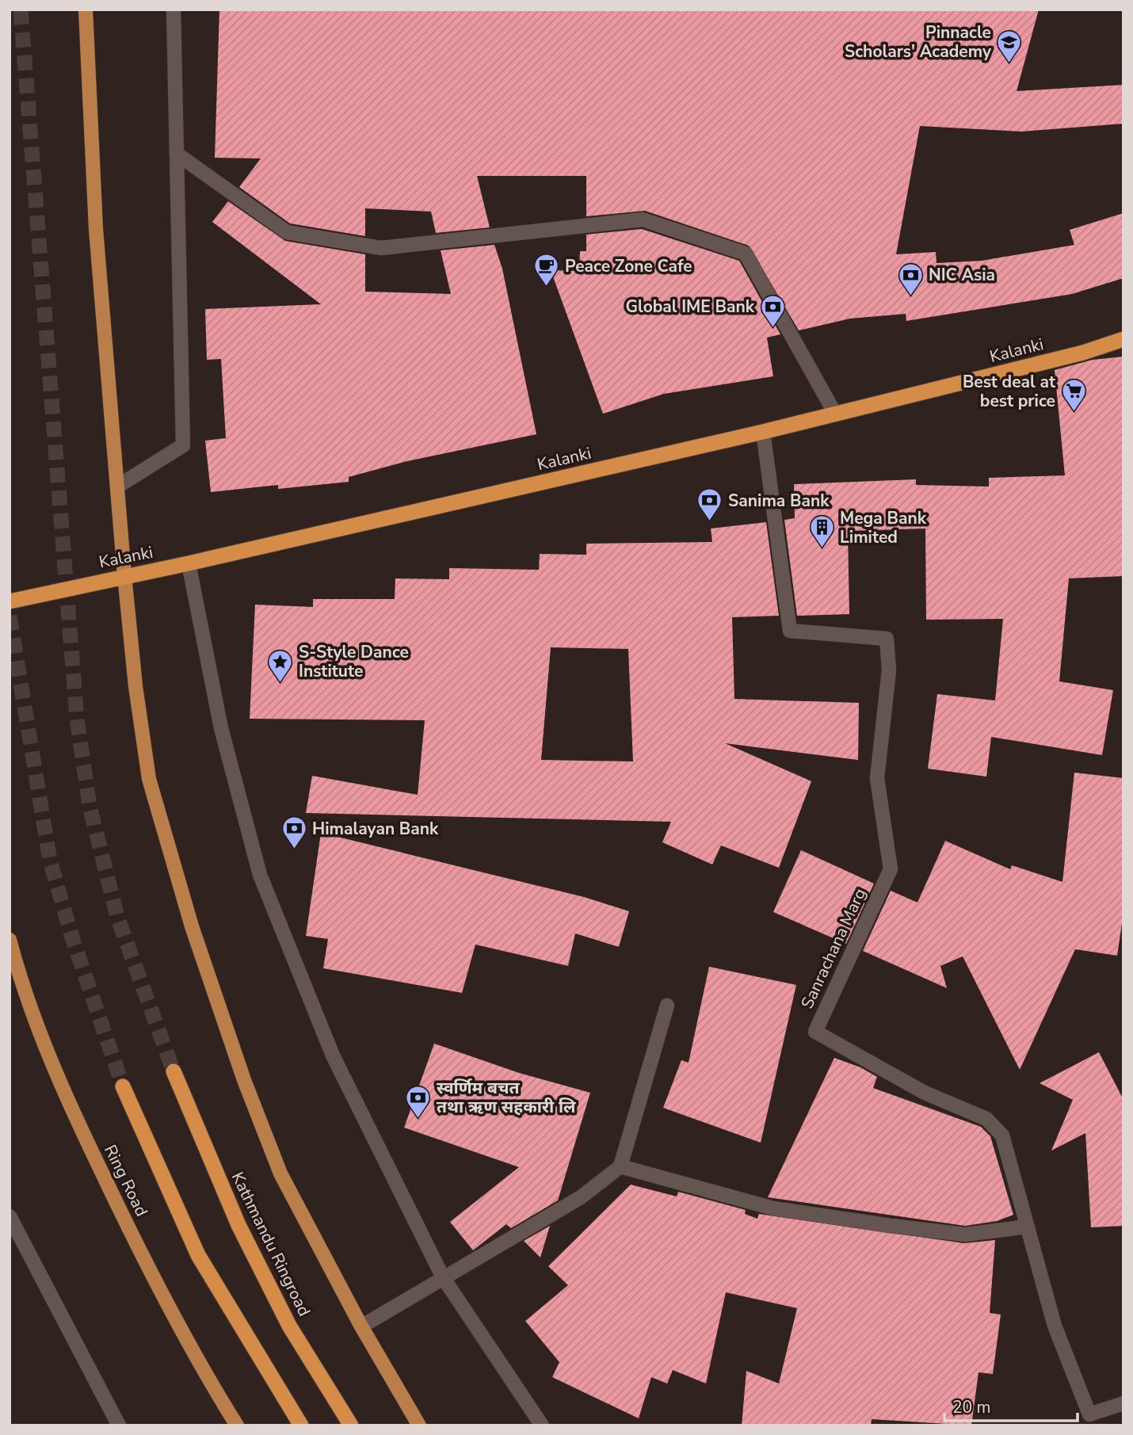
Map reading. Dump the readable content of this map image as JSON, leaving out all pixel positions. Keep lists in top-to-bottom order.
{
  "streets": {
    "highway": ["Kalanki", "Kathmandu Ringroad"],
    "main road": ["Ring Road"],
    "street": ["Sanrachana Marg"]
  },
  "crossings": [
    ["Kalanki", "Sanrachana Marg"]
  ],
  "places": {
    "school or university": ["Pinnacle Scholars' Academy"],
    "cafe": ["Peace Zone Cafe"],
    "bank": [
      "NIC Asia",
      "Global IME Bank",
      "Sanima Bank",
      "Himalayan Bank",
      "स्वर्णिम बचत तथा ऋण सहकारी लि"
    ],
    "supermarket": ["Best deal at best price"],
    "building": ["Mega Bank Limited"],
    "place": ["S-Style Dance Institute"]
  },
  "scale_bar": "20 m"
}
